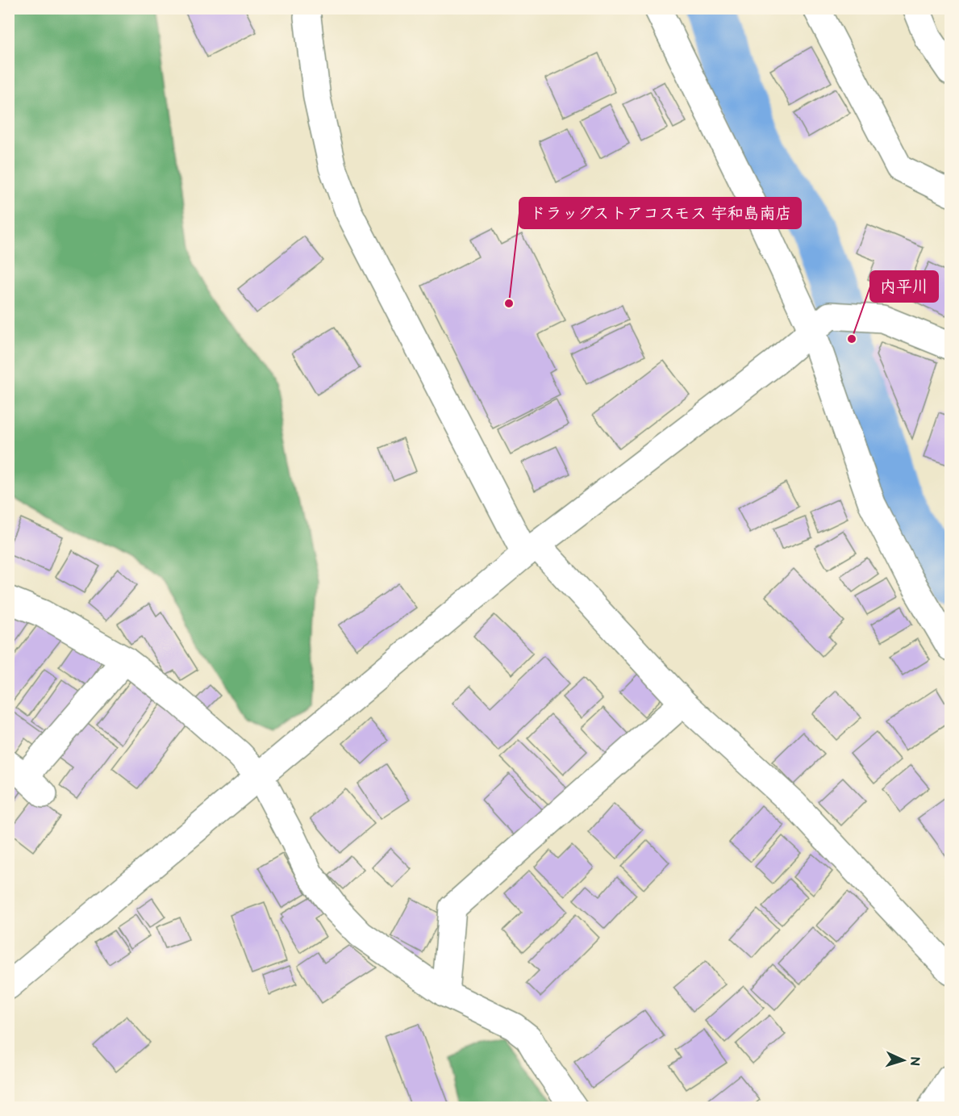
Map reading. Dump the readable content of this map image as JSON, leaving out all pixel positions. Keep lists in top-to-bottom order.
{
  "places": ["ドラッグストアコスモス 宇和島南店", "内平川"],
  "north": "right"
}
